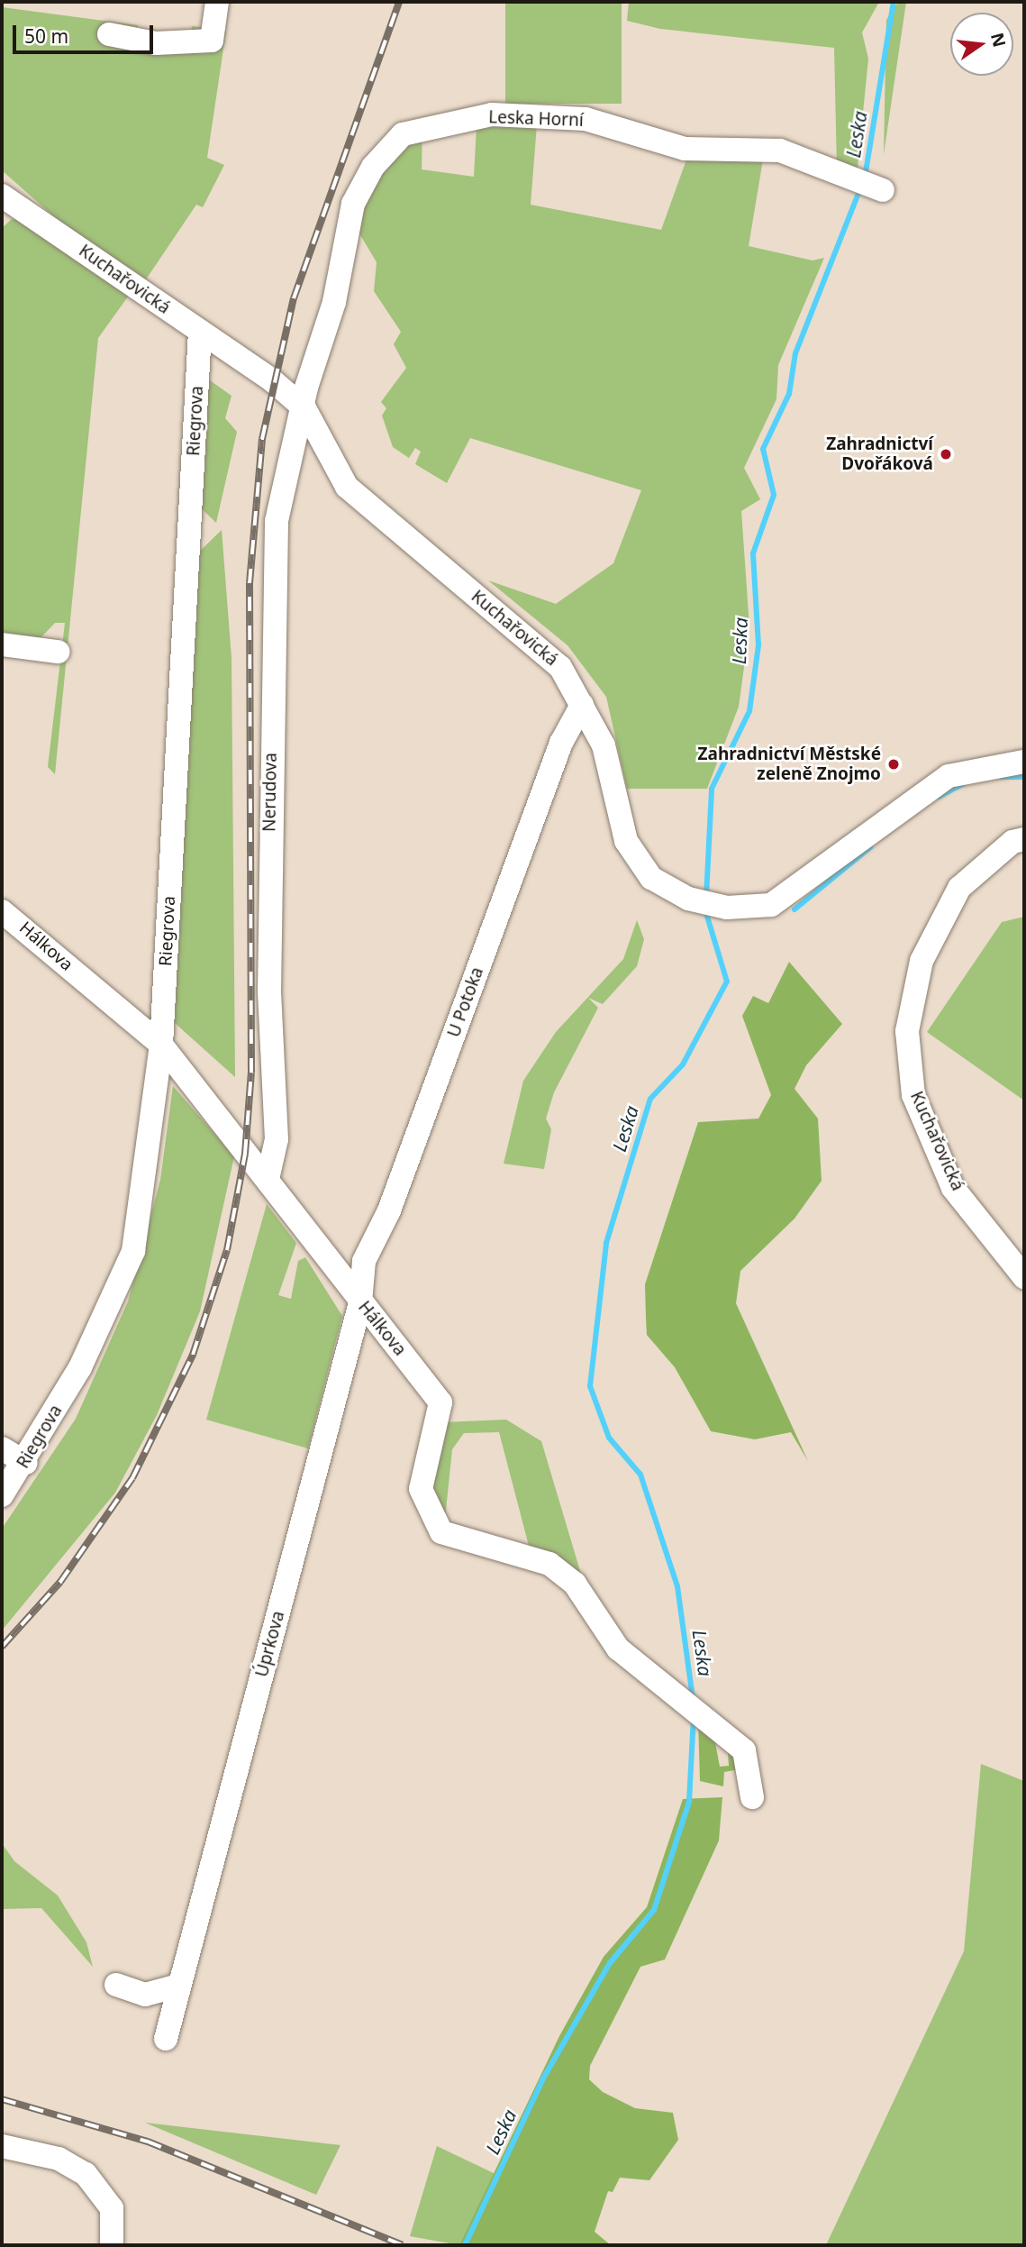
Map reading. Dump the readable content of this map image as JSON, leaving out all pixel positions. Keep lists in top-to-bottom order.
{
  "streets": {
    "street": [
      "Leska Horní",
      "Kuchařovická",
      "Riegrova",
      "Nerudova",
      "Hálkova",
      "U Potoka",
      "Úprkova"
    ]
  },
  "crossings": [
    ["Leska Horní", "Kuchařovická"],
    ["Leska Horní", "Nerudova"],
    ["Kuchařovická", "Riegrova"],
    ["Kuchařovická", "Nerudova"],
    ["Kuchařovická", "U Potoka"],
    ["Riegrova", "Hálkova"],
    ["Nerudova", "Hálkova"],
    ["Hálkova", "U Potoka"],
    ["Hálkova", "Úprkova"],
    ["U Potoka", "Úprkova"]
  ],
  "water": ["Leska"],
  "places": ["Zahradnictví Dvořáková", "Zahradnictví Městské zeleně Znojmo"],
  "scale_bar": "50 m",
  "north": "right"
}
